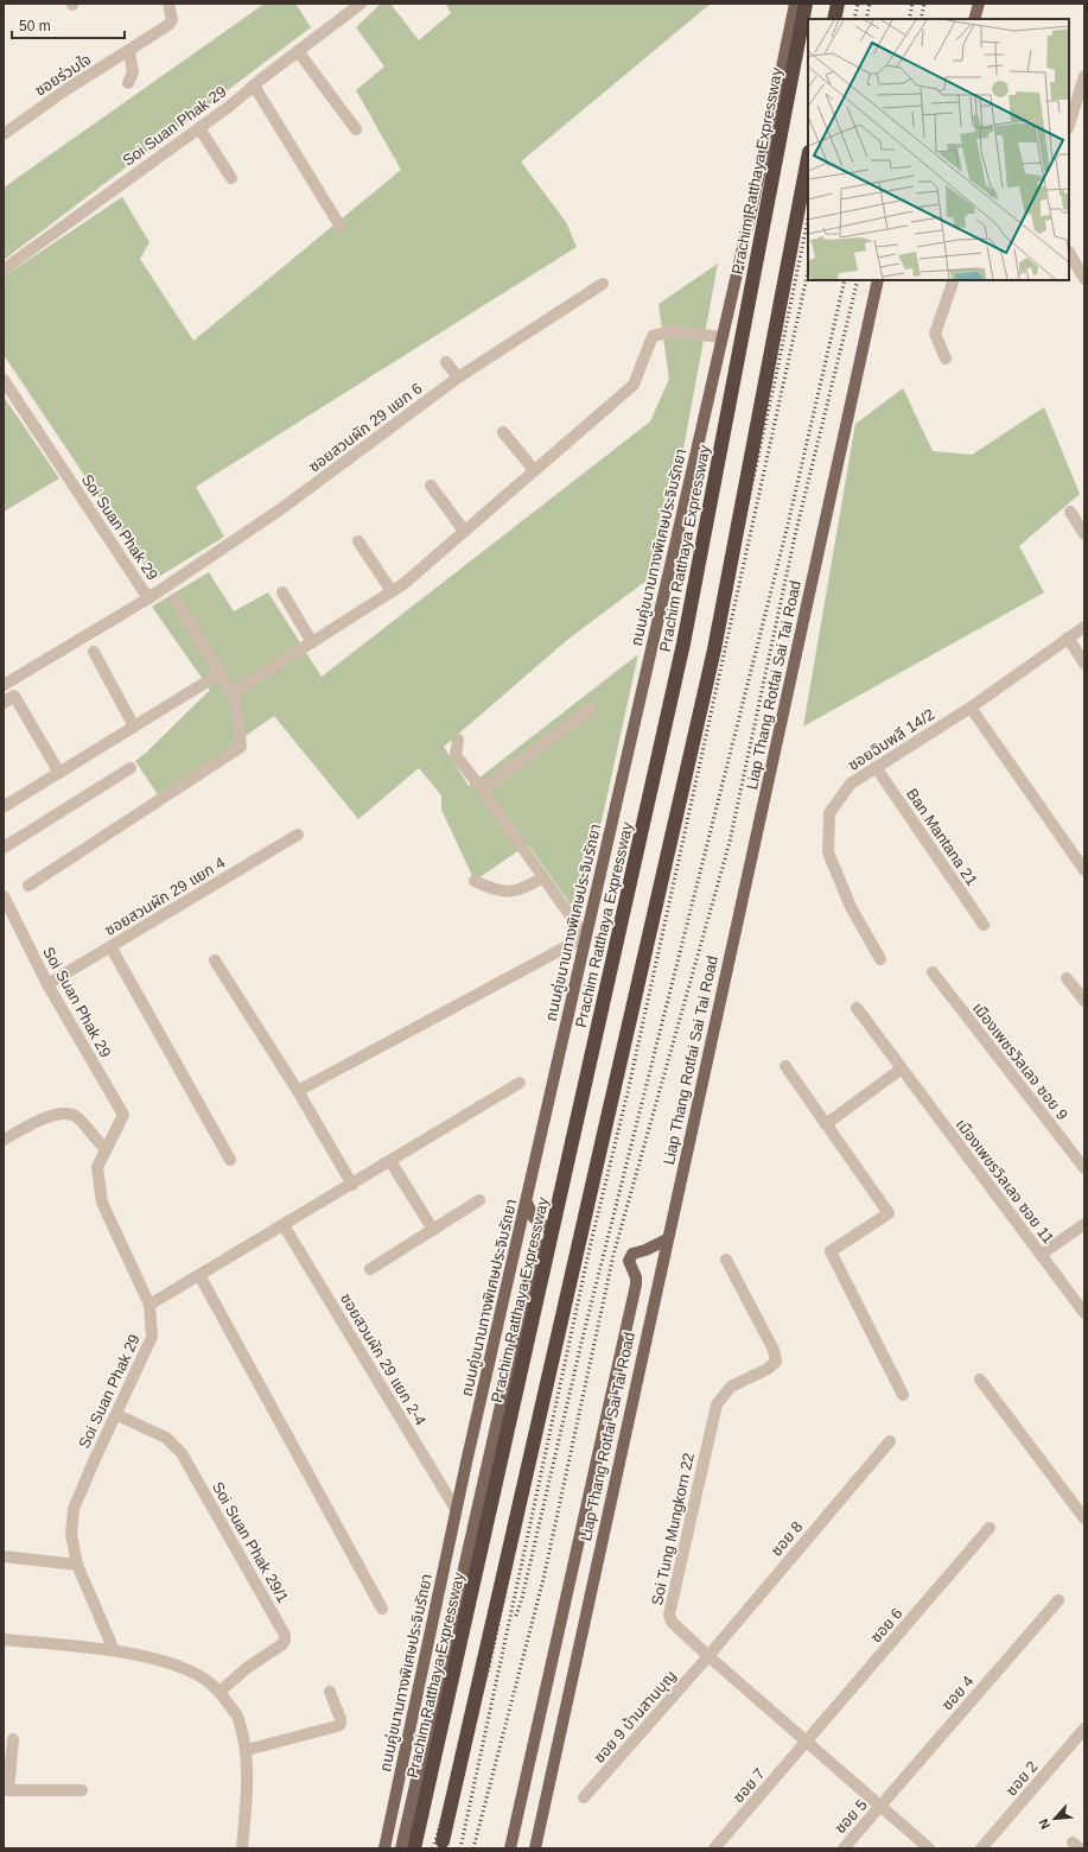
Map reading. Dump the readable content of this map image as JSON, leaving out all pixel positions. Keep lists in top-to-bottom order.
{
  "streets": {
    "highway": ["Prachim Ratthaya Expressway"],
    "main road": ["ถนนคู่ขนานทางพิเศษประจิมรัถยา", "Liap Thang Rotfai Sai Tai Road"],
    "street": [
      "ซอยร่วมใจ",
      "Soi Suan Phak 29",
      "ซอยสวนผัก 29 แยก 6",
      "ซอยฉิมพลี 14/2",
      "Ban Mantana 21",
      "ซอยสวนผัก 29 แยก 4",
      "เมืองเพชรวิลเลจ ซอย 9",
      "เมืองเพชรวิลเลจ ซอย 11",
      "ซอยสวนผัก 29 แยก 2-4",
      "Soi Tung Mungkorn 22",
      "ซอย 8",
      "Soi Suan Phak 29/1",
      "ซอย 6",
      "ซอย 4",
      "ซอย 9 บ้านสานบุญ",
      "ซอย 2",
      "ซอย 7",
      "ซอย 5"
    ]
  },
  "crossings": [
    ["Soi Suan Phak 29", "ซอยสวนผัก 29 แยก 6"],
    ["Soi Suan Phak 29", "ซอยสวนผัก 29 แยก 4"],
    ["Soi Suan Phak 29", "Soi Suan Phak 29/1"],
    ["ถนนคู่ขนานทางพิเศษประจิมรัถยา", "ซอยสวนผัก 29 แยก 2-4"],
    ["ซอยฉิมพลี 14/2", "Ban Mantana 21"],
    ["Soi Tung Mungkorn 22", "ซอย 8"],
    ["Soi Tung Mungkorn 22", "ซอย 6"],
    ["Soi Tung Mungkorn 22", "ซอย 4"],
    ["Soi Tung Mungkorn 22", "ซอย 9 บ้านสานบุญ"],
    ["Soi Tung Mungkorn 22", "ซอย 7"],
    ["Soi Tung Mungkorn 22", "ซอย 5"],
    ["ซอย 8", "ซอย 9 บ้านสานบุญ"],
    ["ซอย 6", "ซอย 7"],
    ["ซอย 4", "ซอย 5"]
  ],
  "scale_bar": "50 m",
  "north": "bottom left"
}
